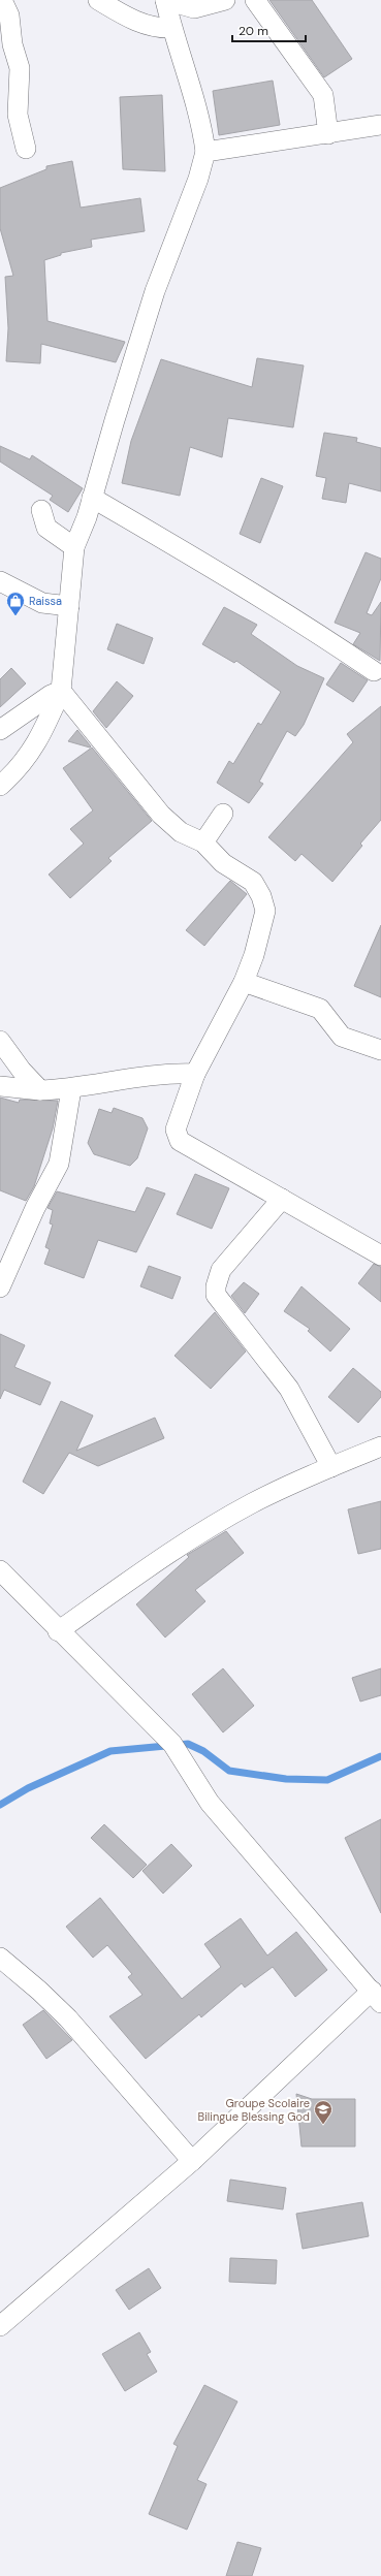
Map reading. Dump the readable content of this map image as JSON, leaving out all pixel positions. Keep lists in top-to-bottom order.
{
  "places": {
    "shop": ["Raissa"],
    "school or university": ["Groupe Scolaire Bilingue Blessing God"]
  },
  "scale_bar": "20 m"
}
